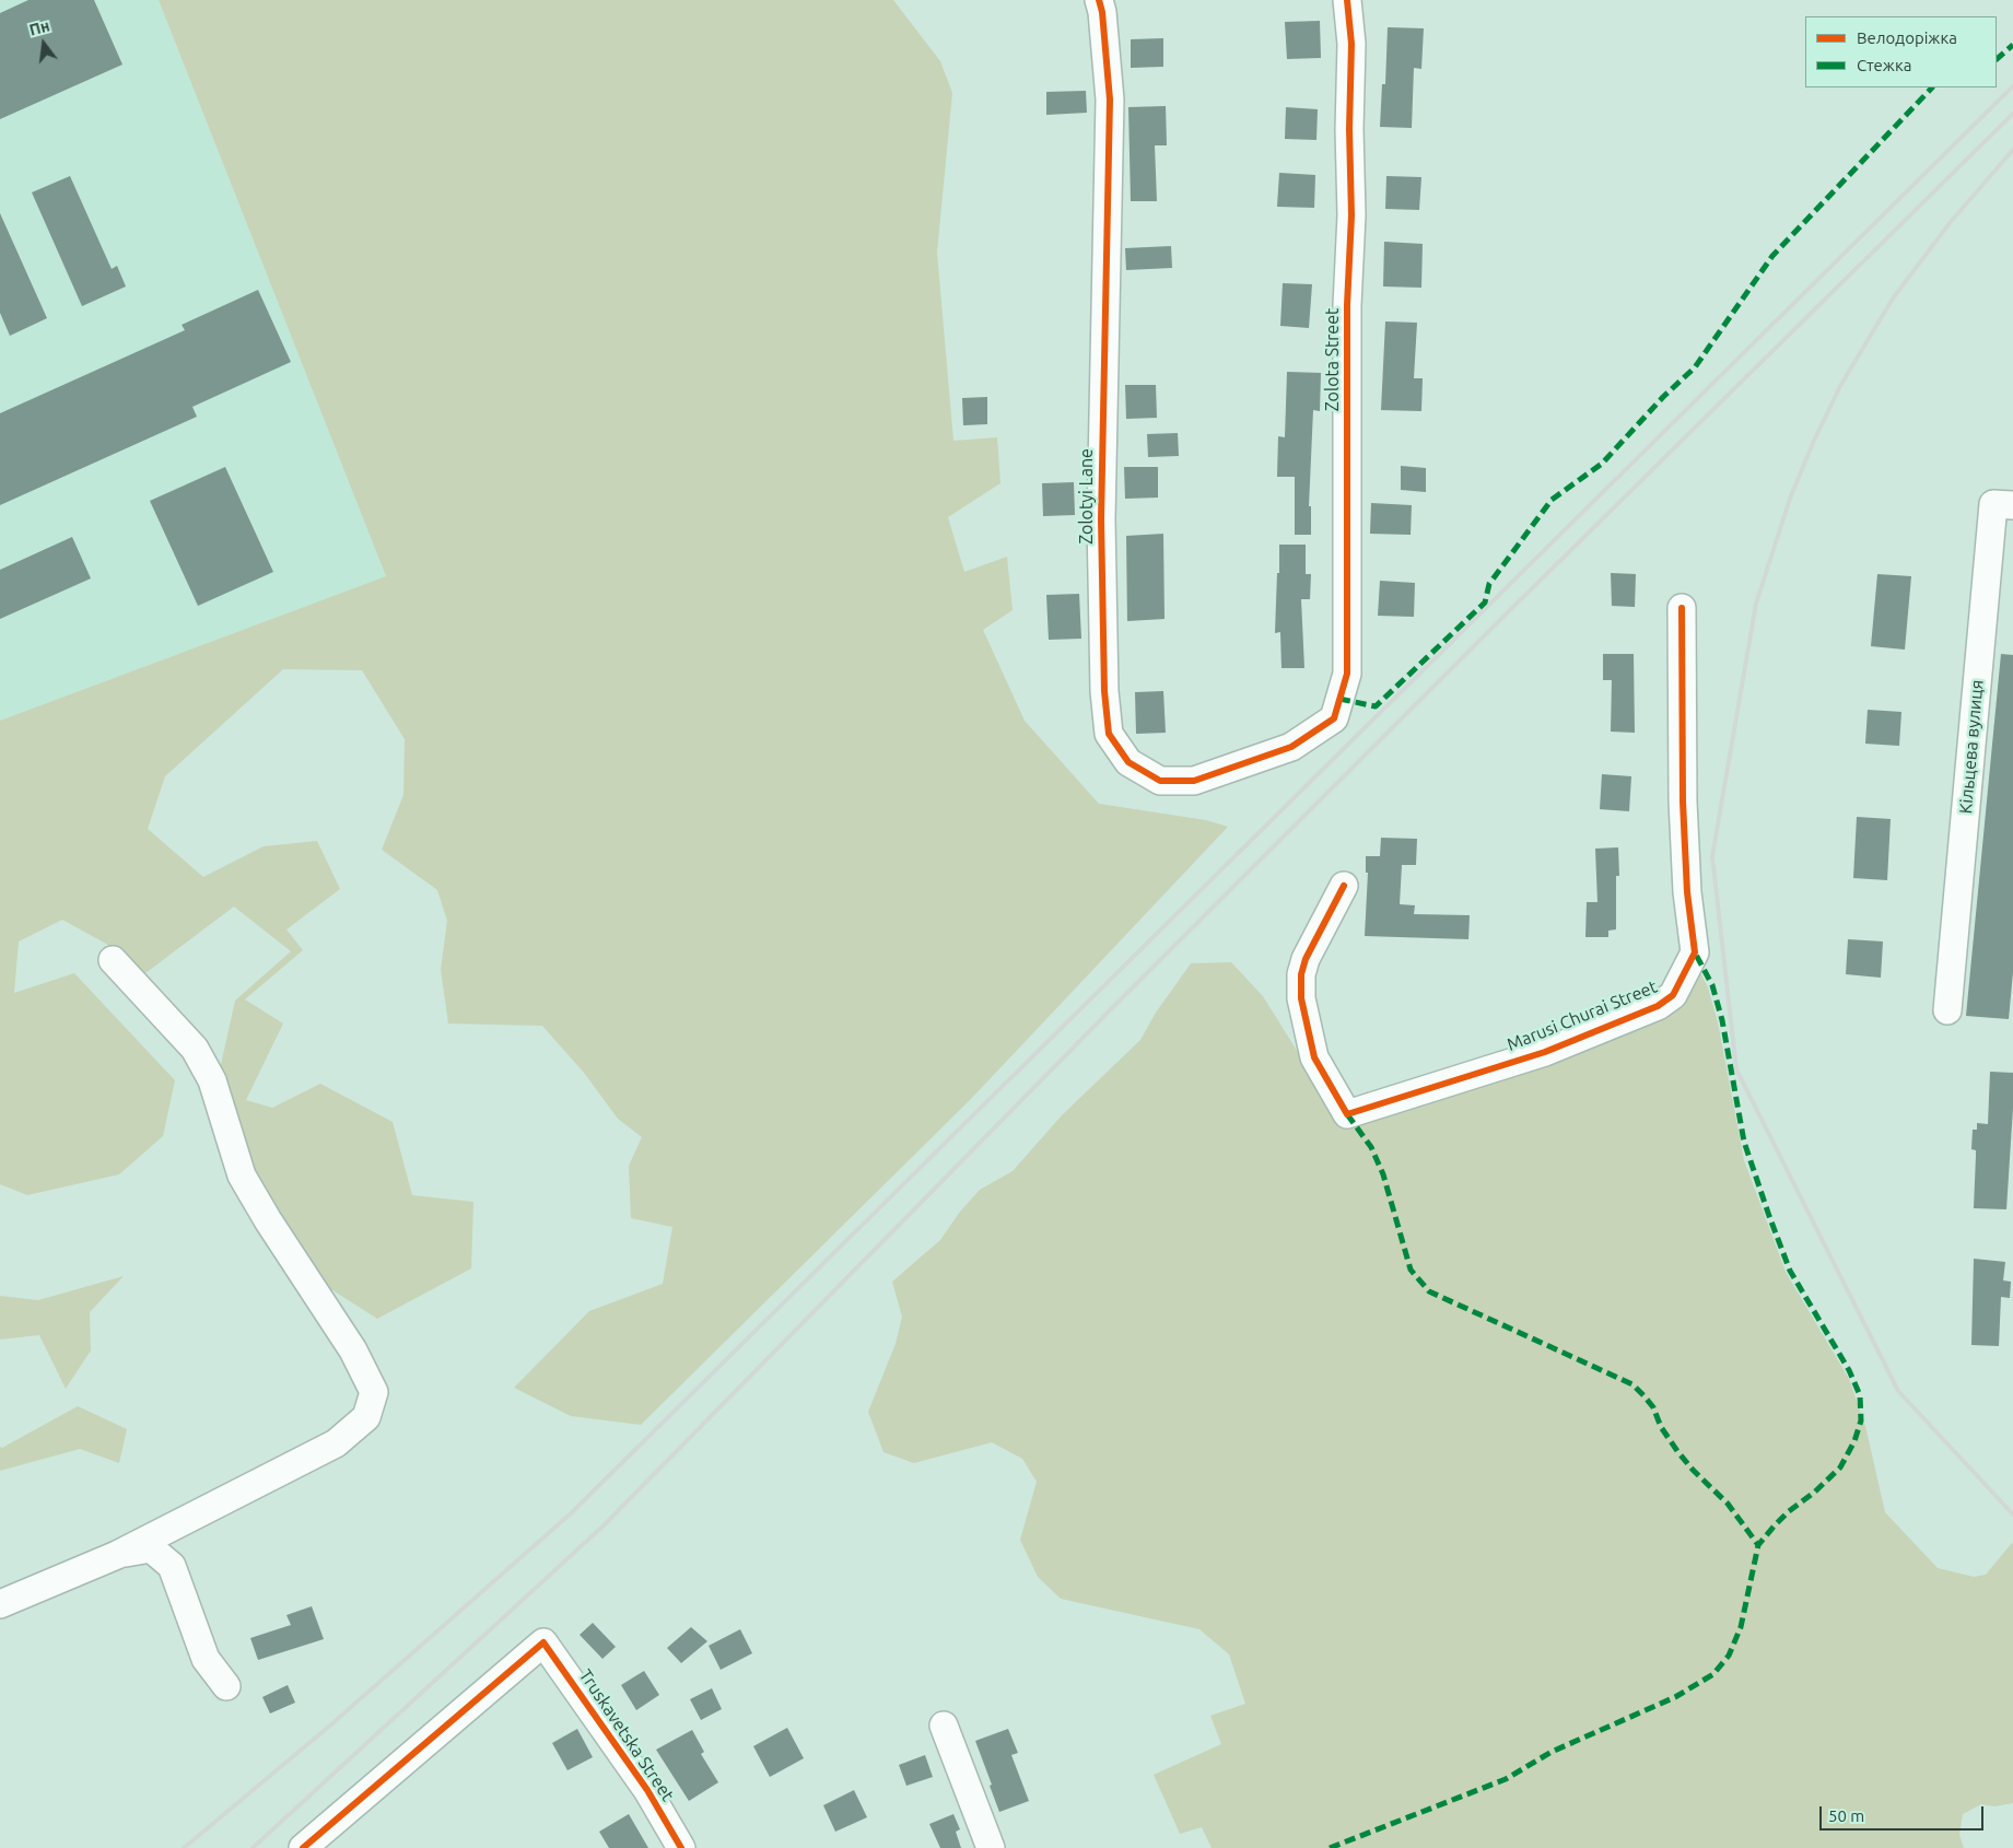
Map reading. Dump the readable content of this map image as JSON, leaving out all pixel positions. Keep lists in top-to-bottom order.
{
  "streets": {
    "street": [
      "Zolota Street",
      "Zolotyi Lane",
      "Кільцева вулиця",
      "Marusi Churai Street",
      "Truskavetska Street"
    ]
  },
  "crossings": [
    ["Zolota Street", "Zolotyi Lane"]
  ],
  "legend": ["Велодоріжка", "Стежка"],
  "scale_bar": "50 m",
  "north": "top"
}
